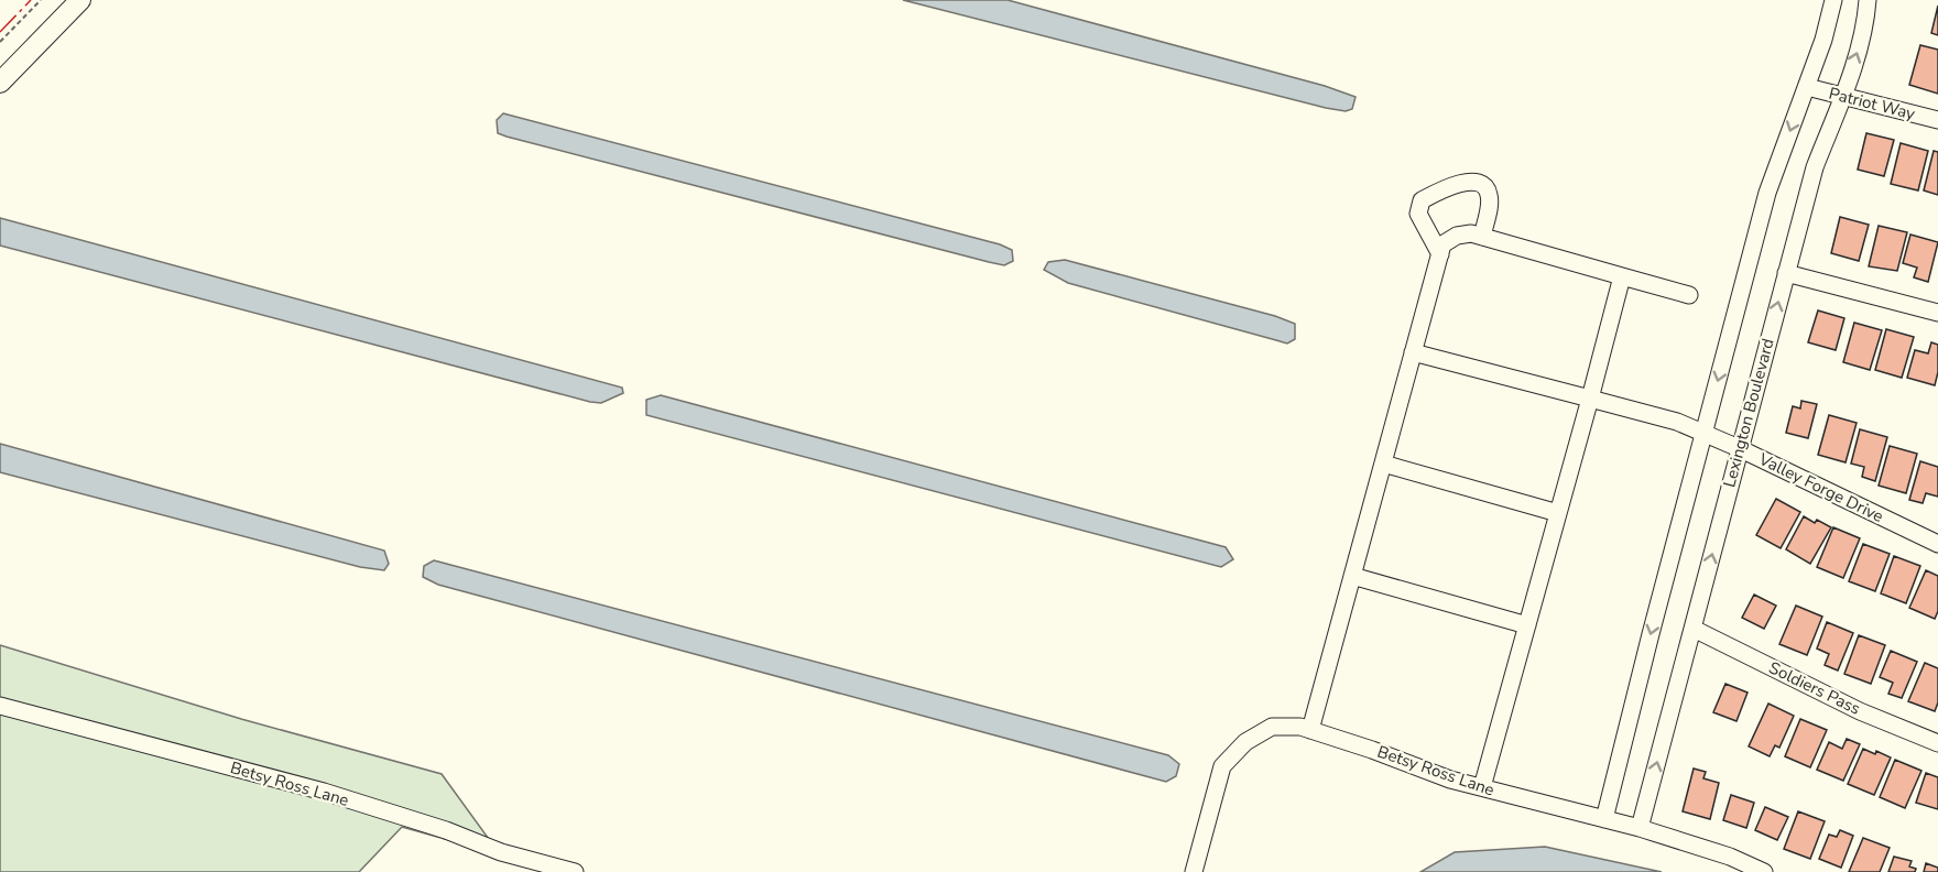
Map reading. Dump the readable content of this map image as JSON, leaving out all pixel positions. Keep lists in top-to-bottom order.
{
  "streets": {
    "street": [
      "Patriot Way",
      "Lexington Boulevard",
      "Valley Forge Drive",
      "Soldiers Pass",
      "Betsy Ross Lane"
    ]
  },
  "crossings": [
    ["Patriot Way", "Lexington Boulevard"],
    ["Lexington Boulevard", "Valley Forge Drive"],
    ["Lexington Boulevard", "Soldiers Pass"],
    ["Lexington Boulevard", "Betsy Ross Lane"]
  ]
}
